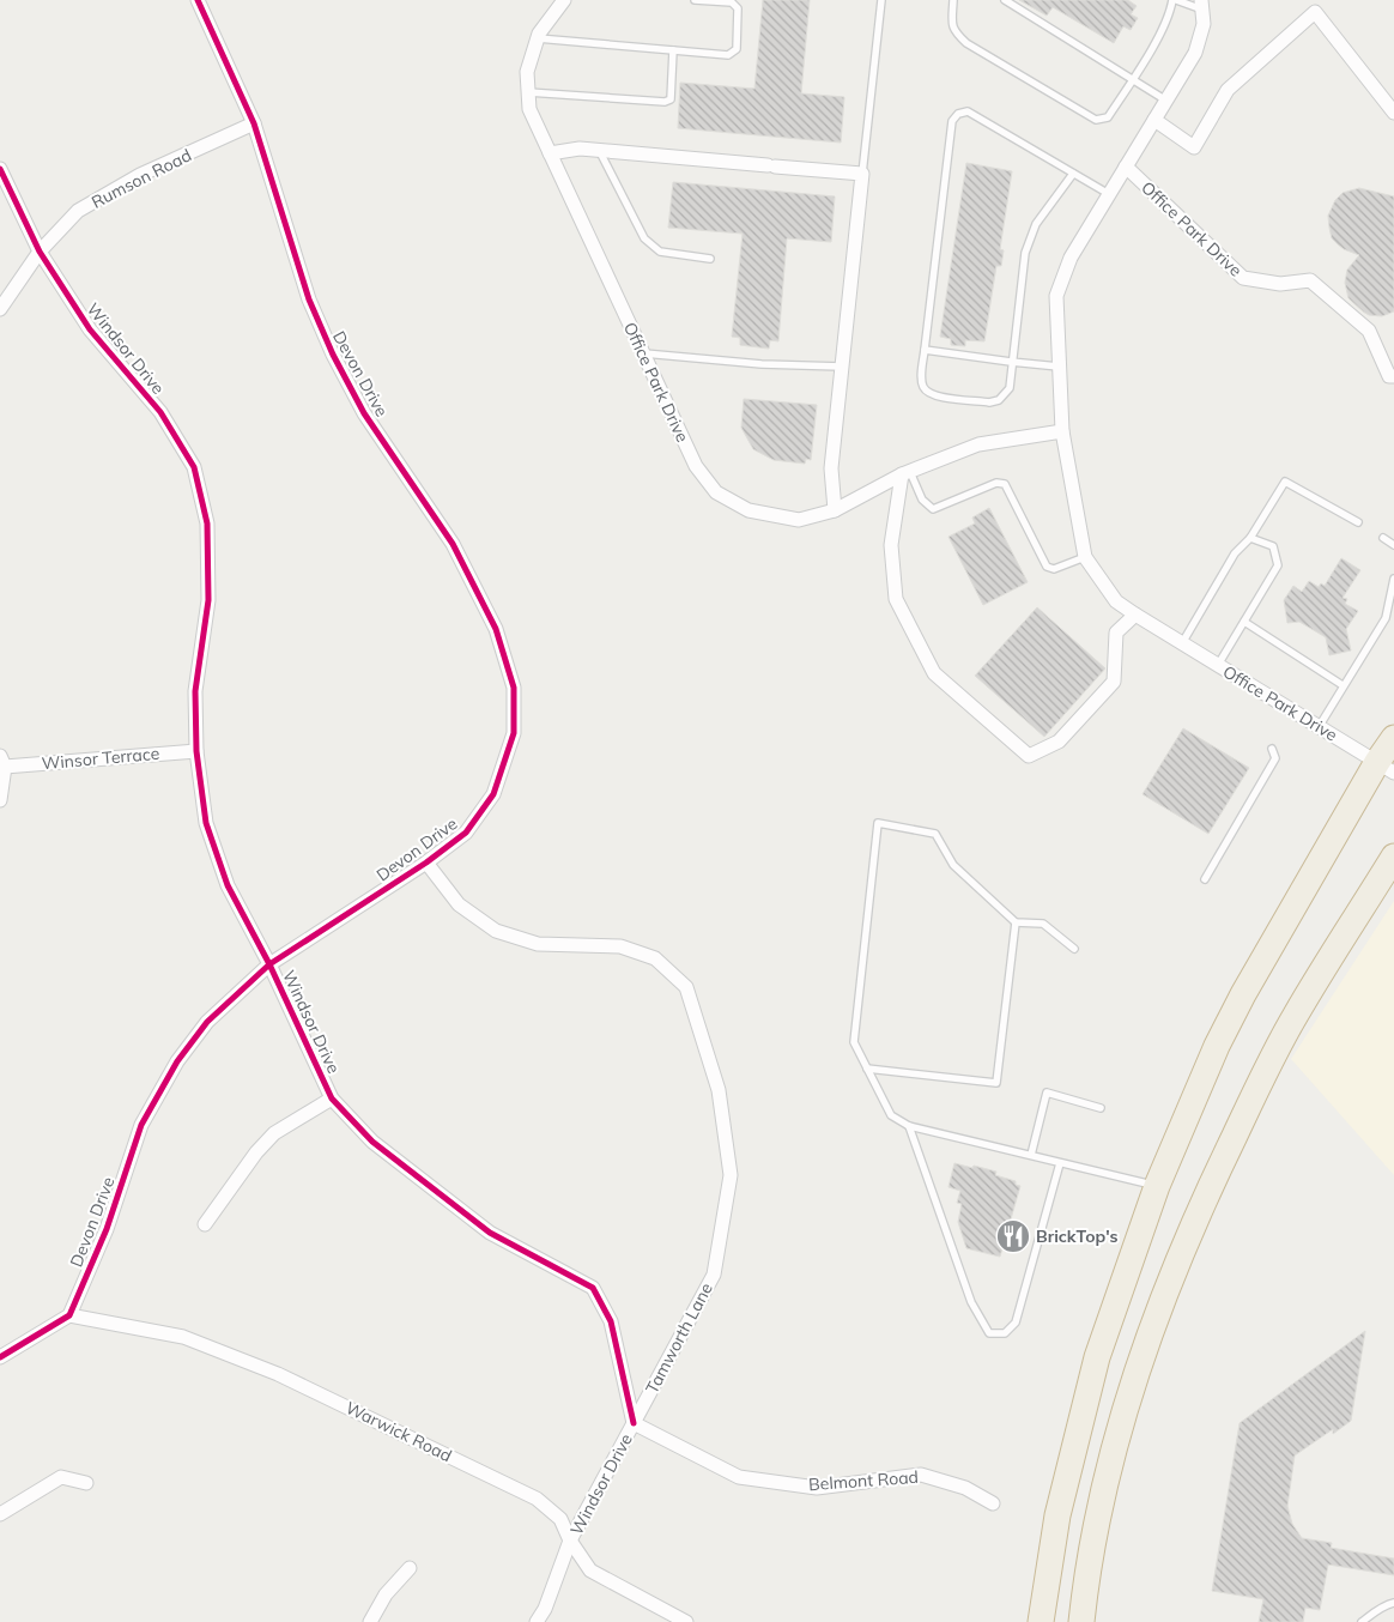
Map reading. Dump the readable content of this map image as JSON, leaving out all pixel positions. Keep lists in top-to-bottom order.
{
  "streets": {
    "street": [
      "Rumson Road",
      "Office Park Drive",
      "Windsor Drive",
      "Devon Drive",
      "Winsor Terrace",
      "Tamworth Lane",
      "Warwick Road",
      "Belmont Road"
    ]
  },
  "crossings": [
    ["Rumson Road", "Windsor Drive"],
    ["Rumson Road", "Devon Drive"],
    ["Windsor Drive", "Devon Drive"],
    ["Windsor Drive", "Winsor Terrace"],
    ["Windsor Drive", "Tamworth Lane"],
    ["Windsor Drive", "Warwick Road"],
    ["Windsor Drive", "Belmont Road"],
    ["Devon Drive", "Tamworth Lane"],
    ["Devon Drive", "Warwick Road"],
    ["Tamworth Lane", "Belmont Road"]
  ],
  "places": {
    "restaurant": ["BrickTop's"]
  }
}
